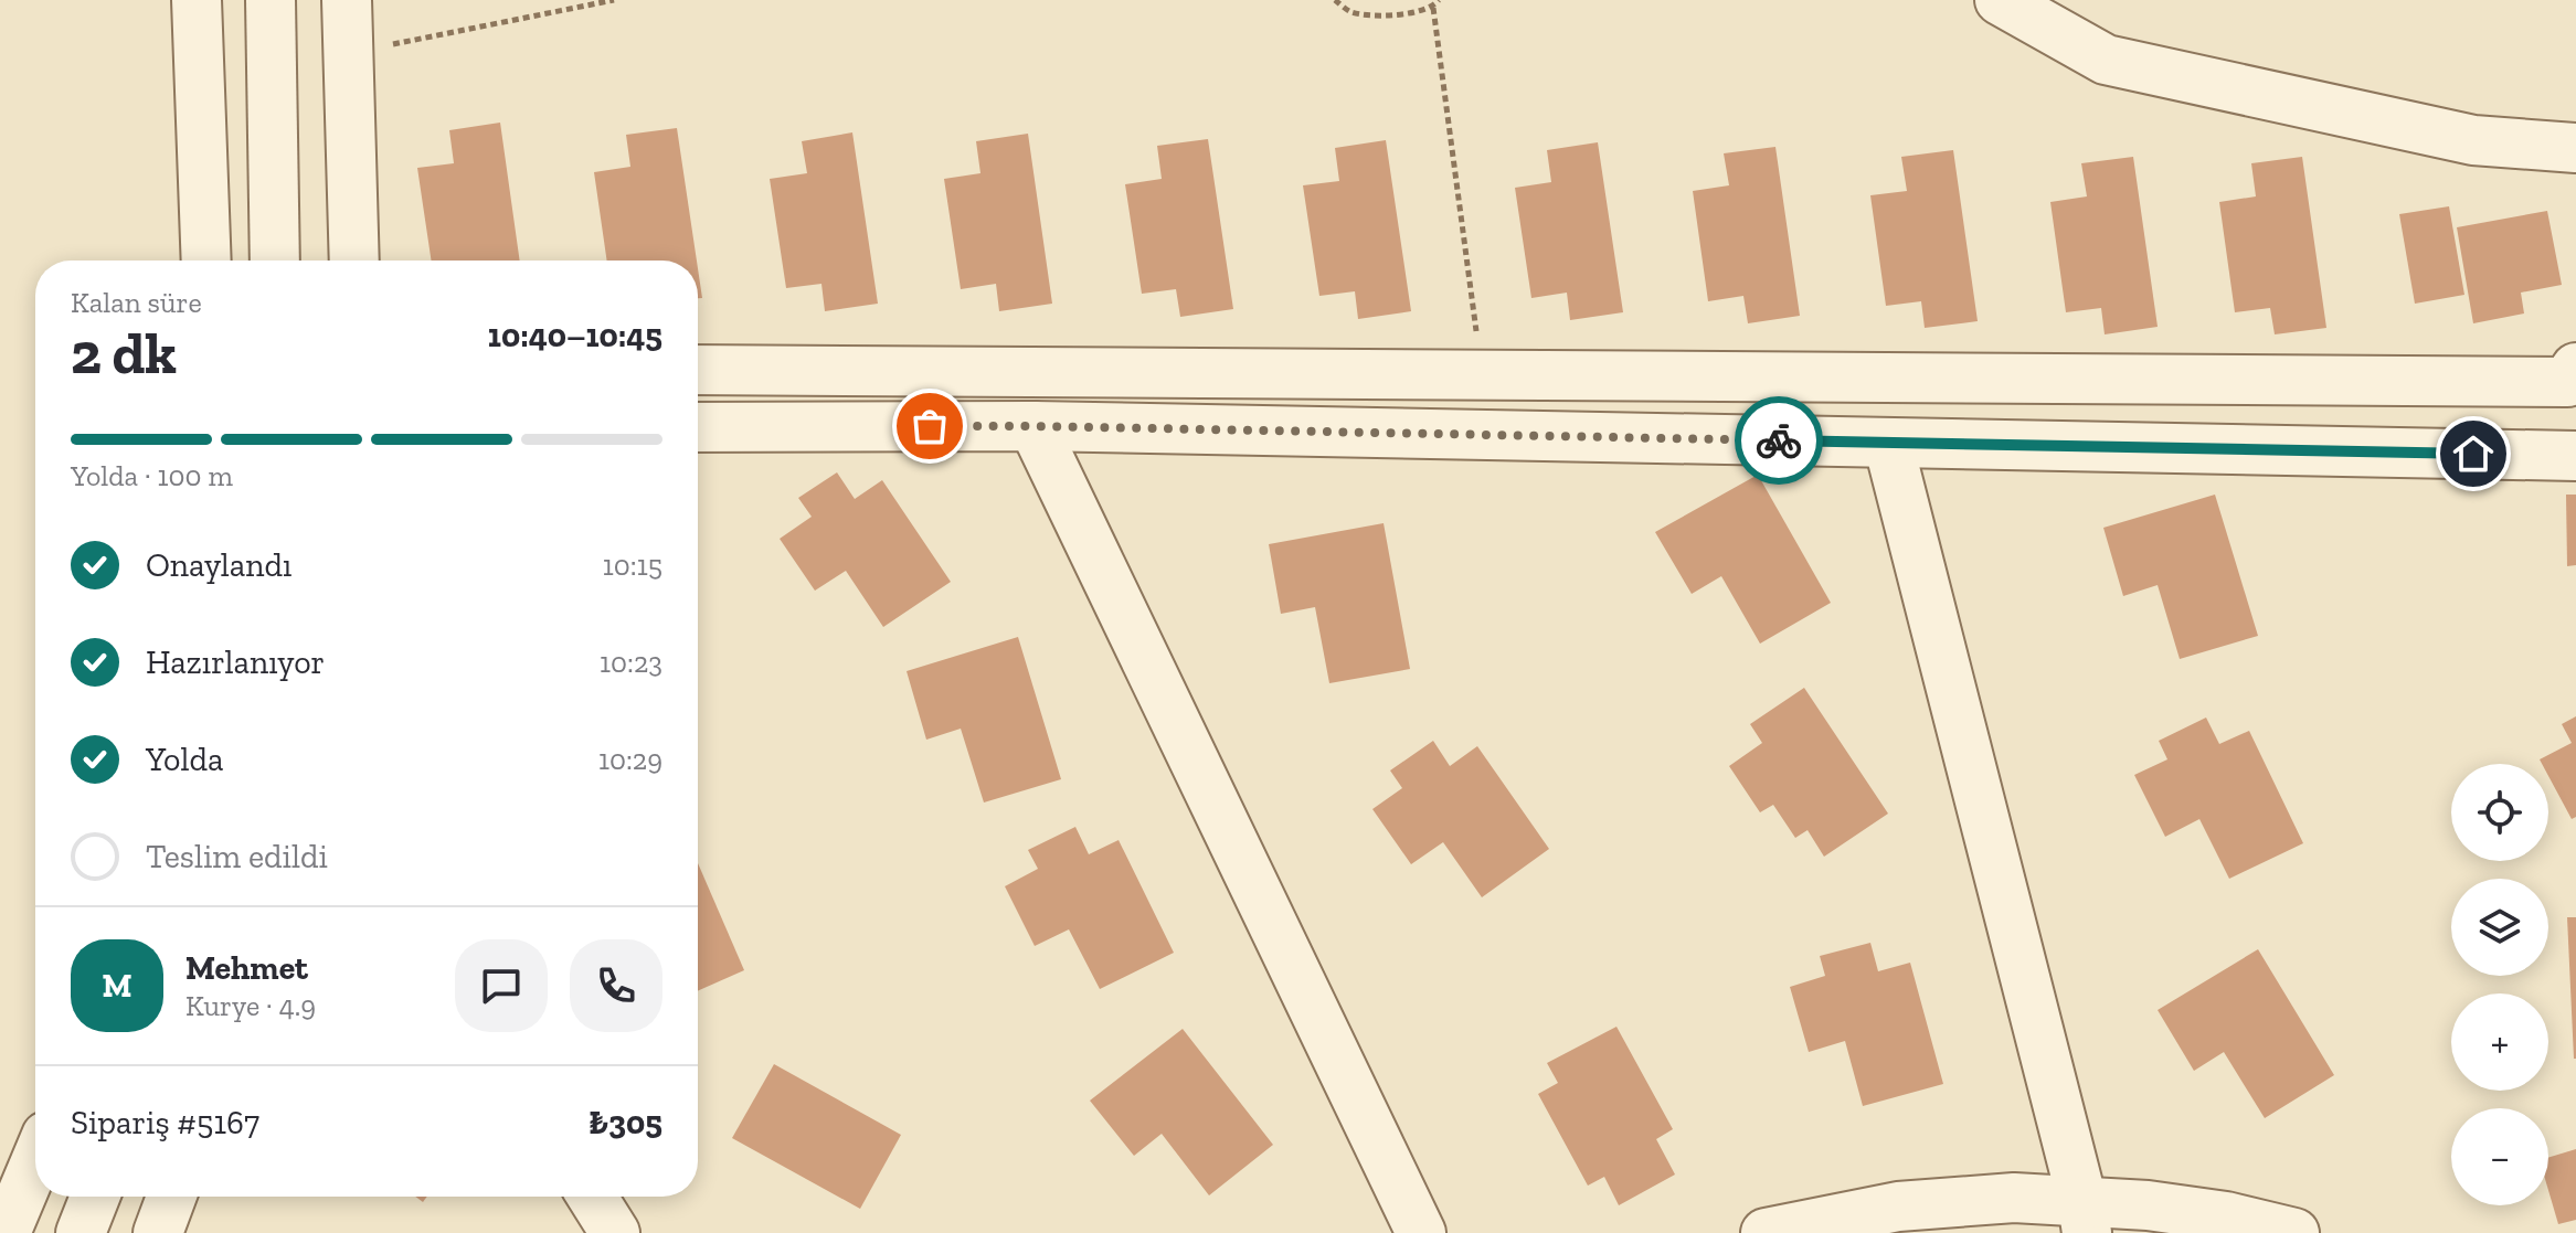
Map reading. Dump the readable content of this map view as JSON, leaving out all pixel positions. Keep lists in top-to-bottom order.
{
  "page": {
    "heading": ["2 dk", "Kalan süre", "10:40–10:45"],
    "panel": [
      "Mehmet",
      "Kurye · 4.9",
      "Sipariş #5167",
      "₺305"
    ],
    "bar": "Yolda · 100 m",
    "list": [
      ["Onaylandı", "10:15"],
      ["Hazırlanıyor", "10:23"],
      ["Yolda", "10:29"],
      "Teslim edildi"
    ],
    "map_buttons": ["+", "−"],
    "round": "M"
  }
}
